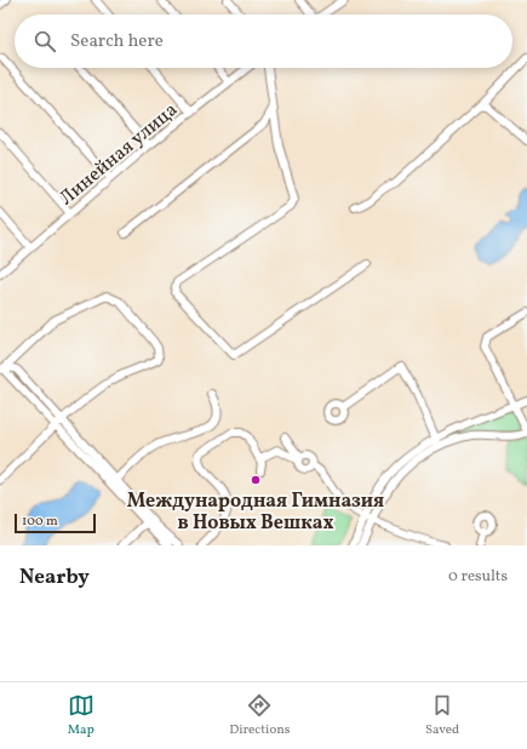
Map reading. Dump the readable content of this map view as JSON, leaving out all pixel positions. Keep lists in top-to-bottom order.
{
  "streets": {
    "street": ["Линейная улица"]
  },
  "places": ["Международная Гимназия в Новых Вешках"],
  "scale_bar": "100 m",
  "page": {
    "search": "Search here",
    "scale": "100 m",
    "heading": ["Nearby", "0 results"],
    "nav": ["Map", "Directions", "Saved"]
  }
}
